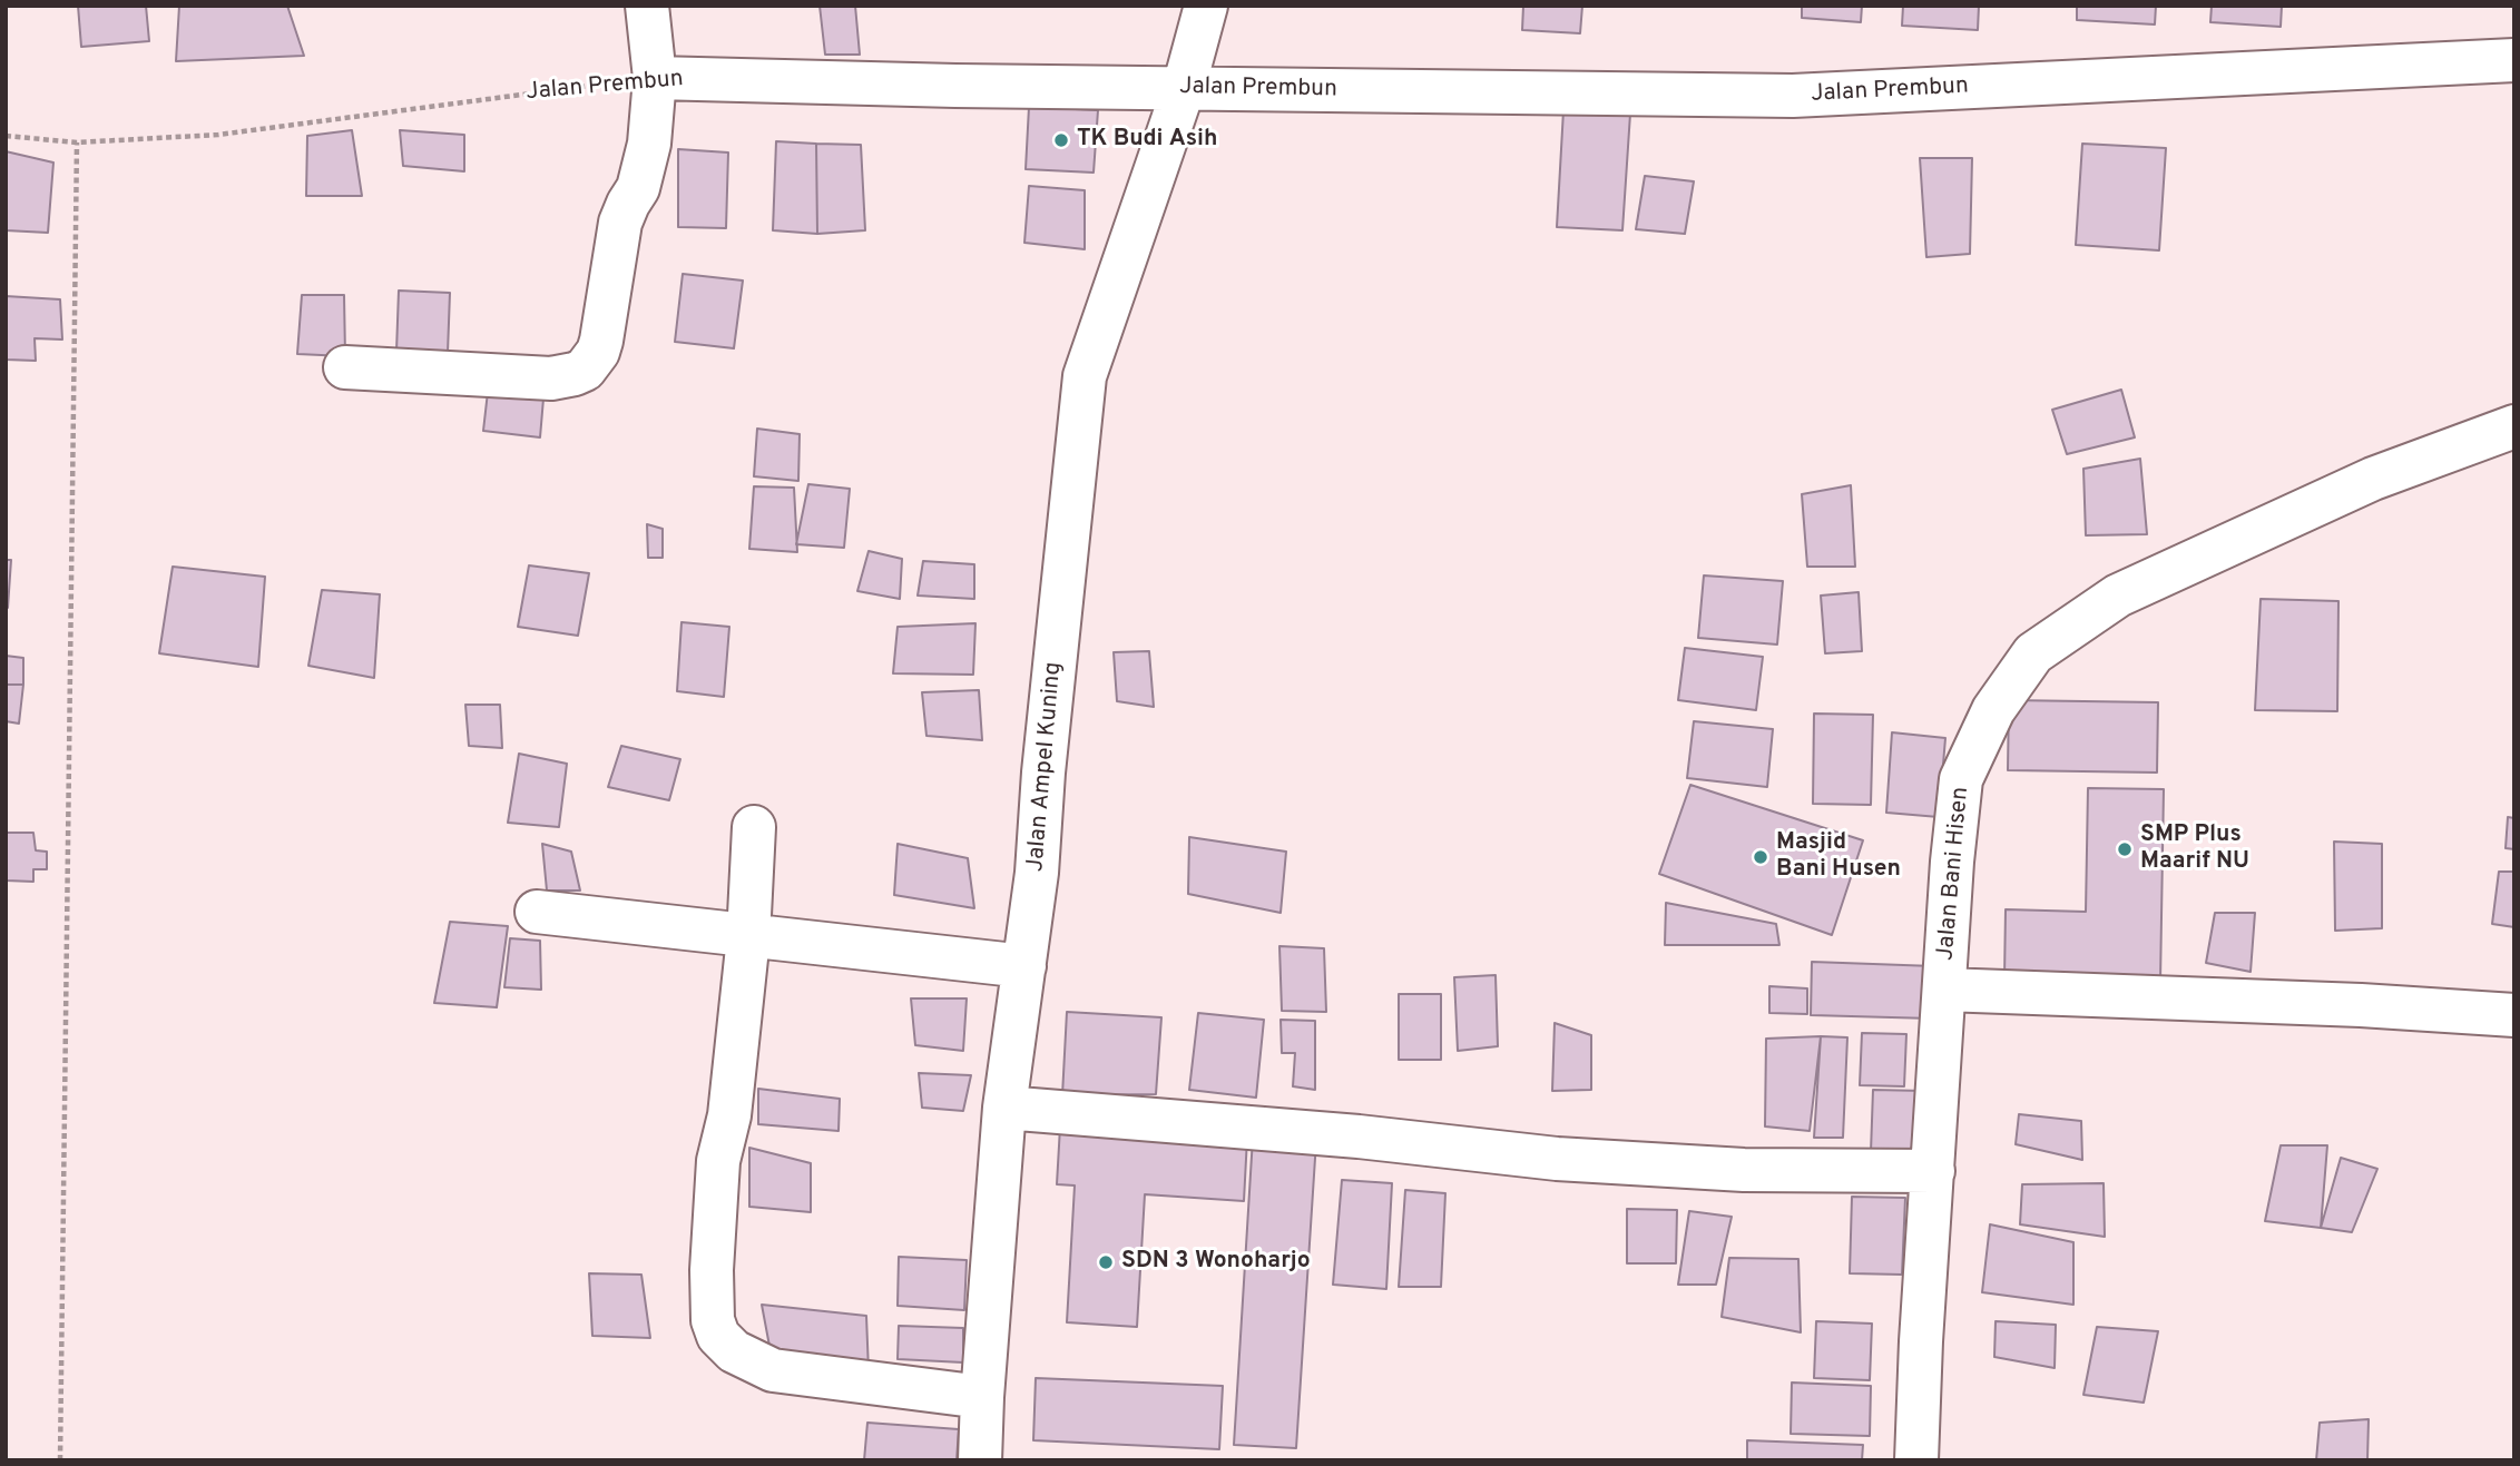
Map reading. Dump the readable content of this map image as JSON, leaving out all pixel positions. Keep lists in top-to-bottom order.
{
  "streets": {
    "street": ["Jalan Prembun", "Jalan Ampel Kuning", "Jalan Bani Hisen"]
  },
  "crossings": [
    ["Jalan Prembun", "Jalan Ampel Kuning"]
  ],
  "places": [
    "TK Budi Asih",
    "SMP Plus Maarif NU",
    "Masjid Bani Husen",
    "SDN 3 Wonoharjo"
  ]
}
